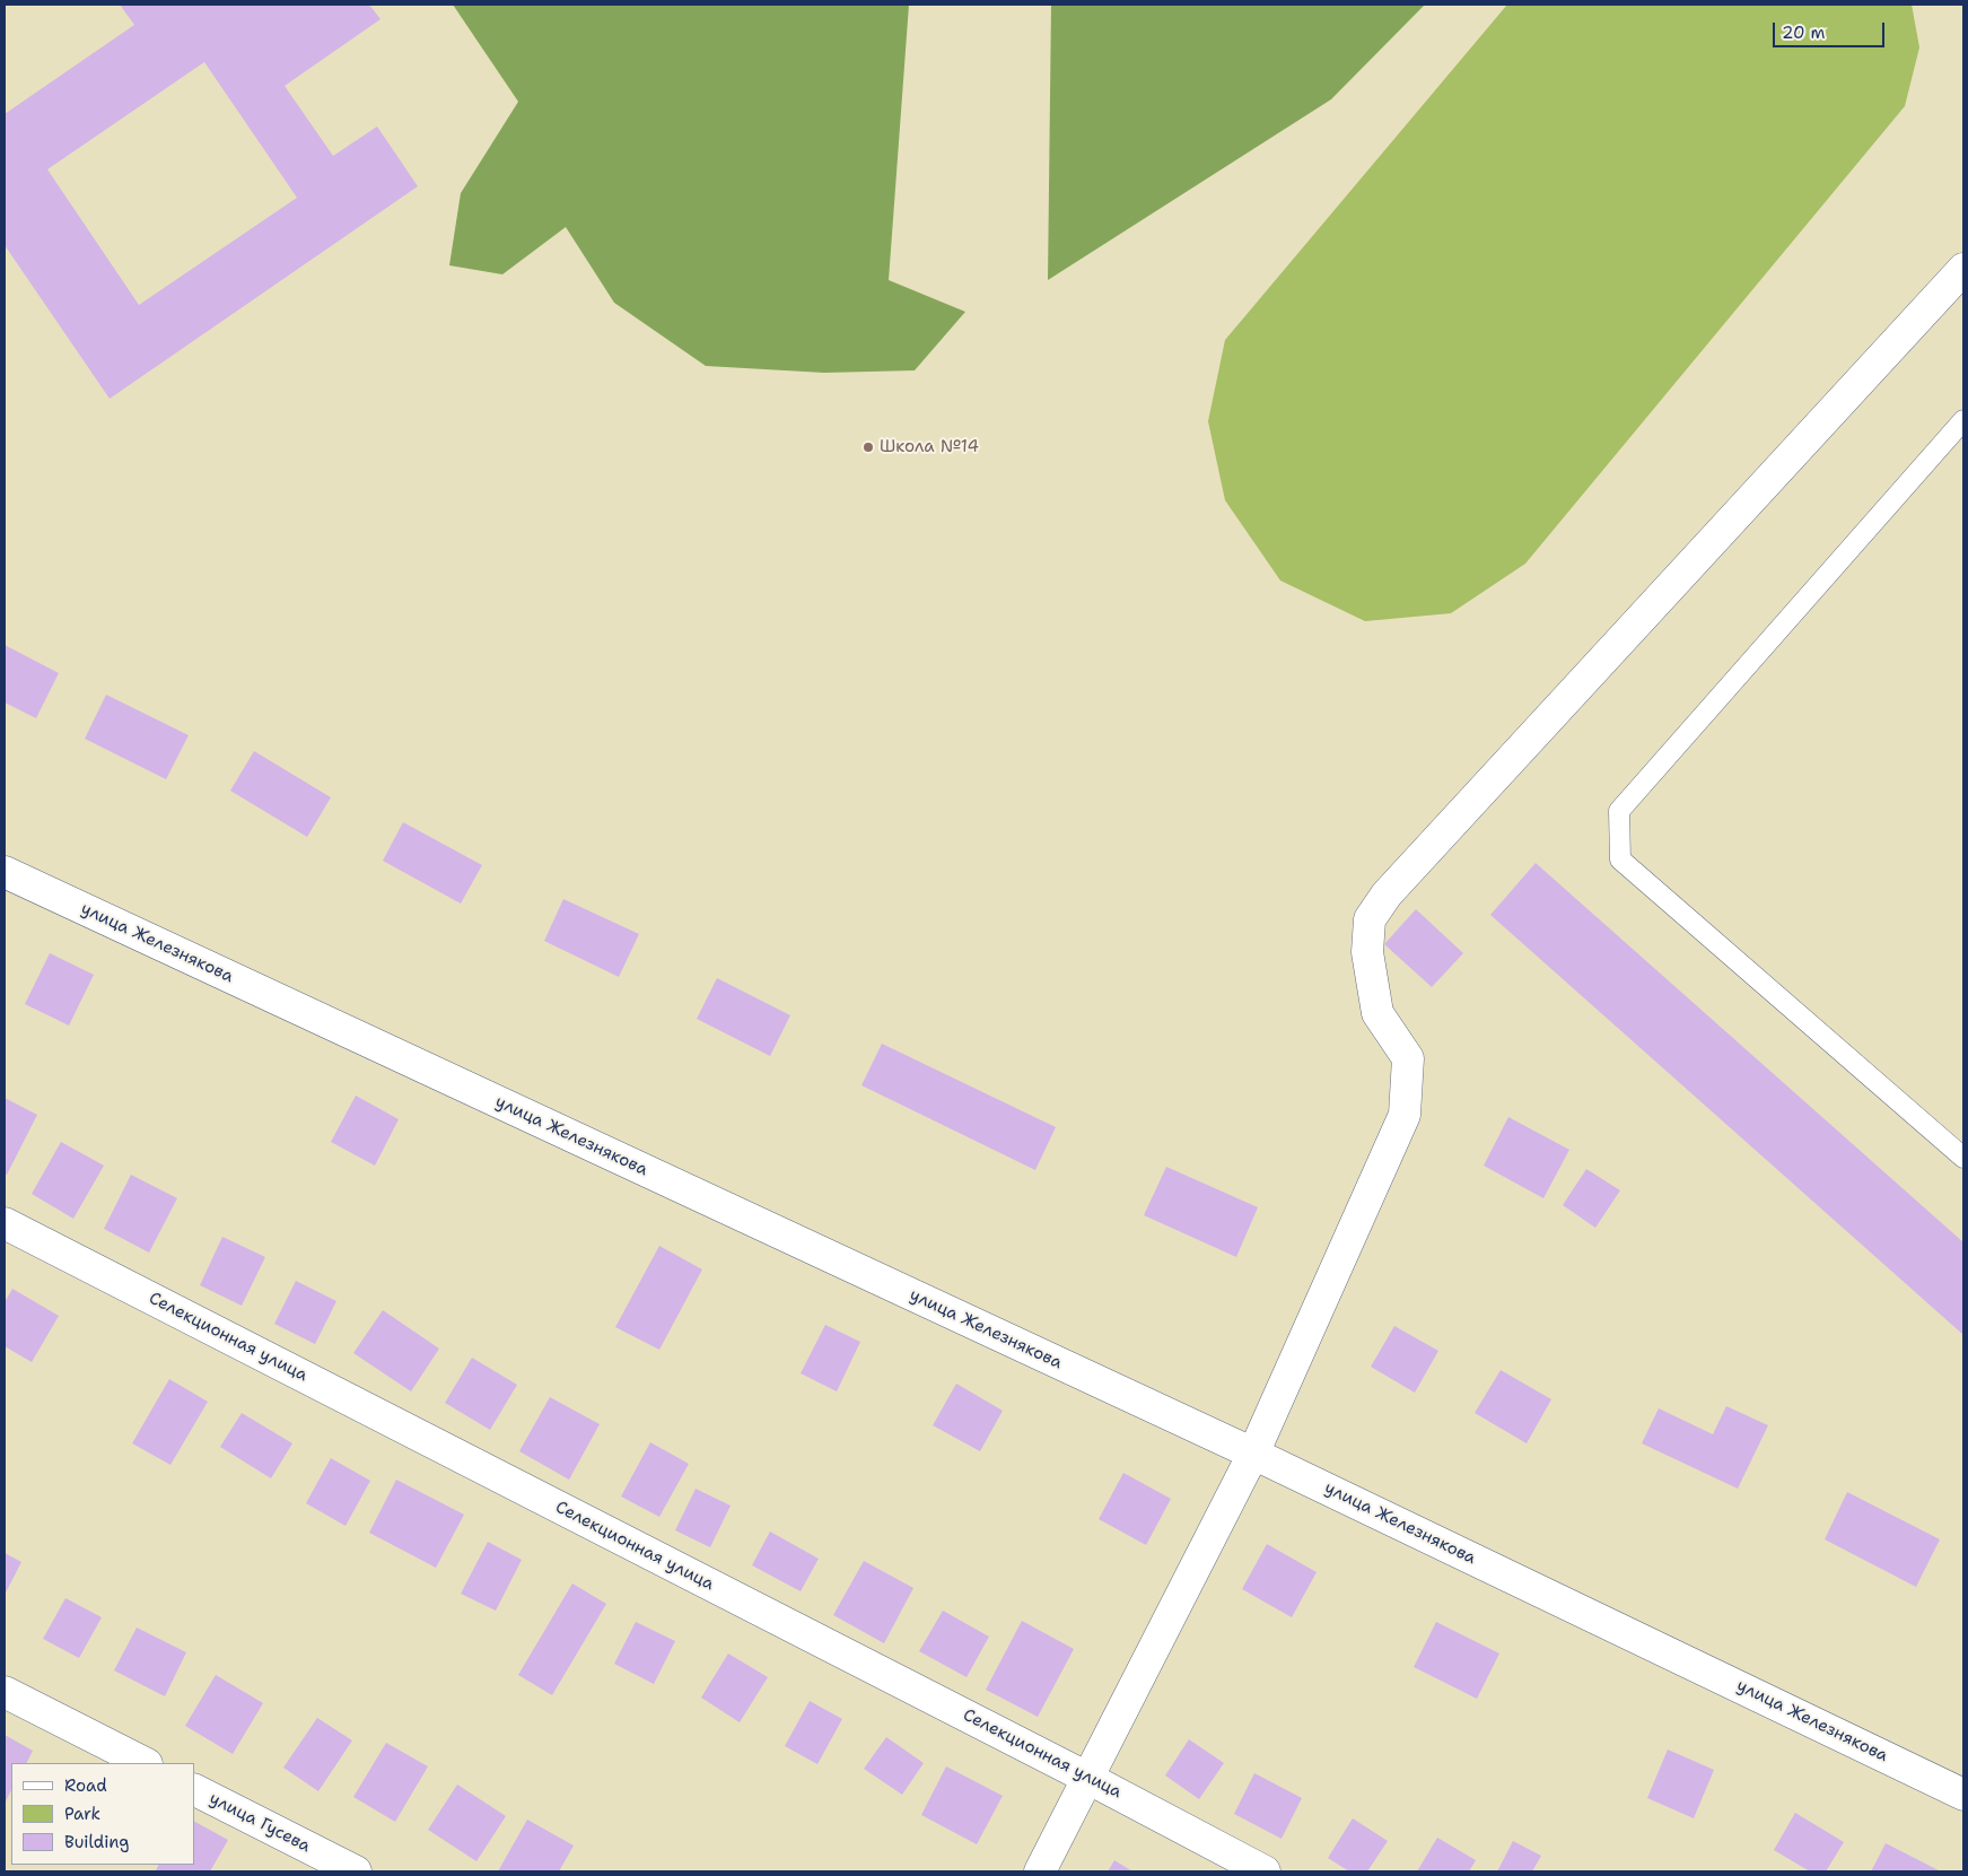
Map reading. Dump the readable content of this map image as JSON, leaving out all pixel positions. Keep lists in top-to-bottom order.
{
  "streets": {
    "street": ["улица Железнякова", "Селекционная улица", "улица Гусева"]
  },
  "places": ["Школа №14"],
  "legend": ["Road", "Park", "Building"],
  "scale_bar": "20 m"
}
